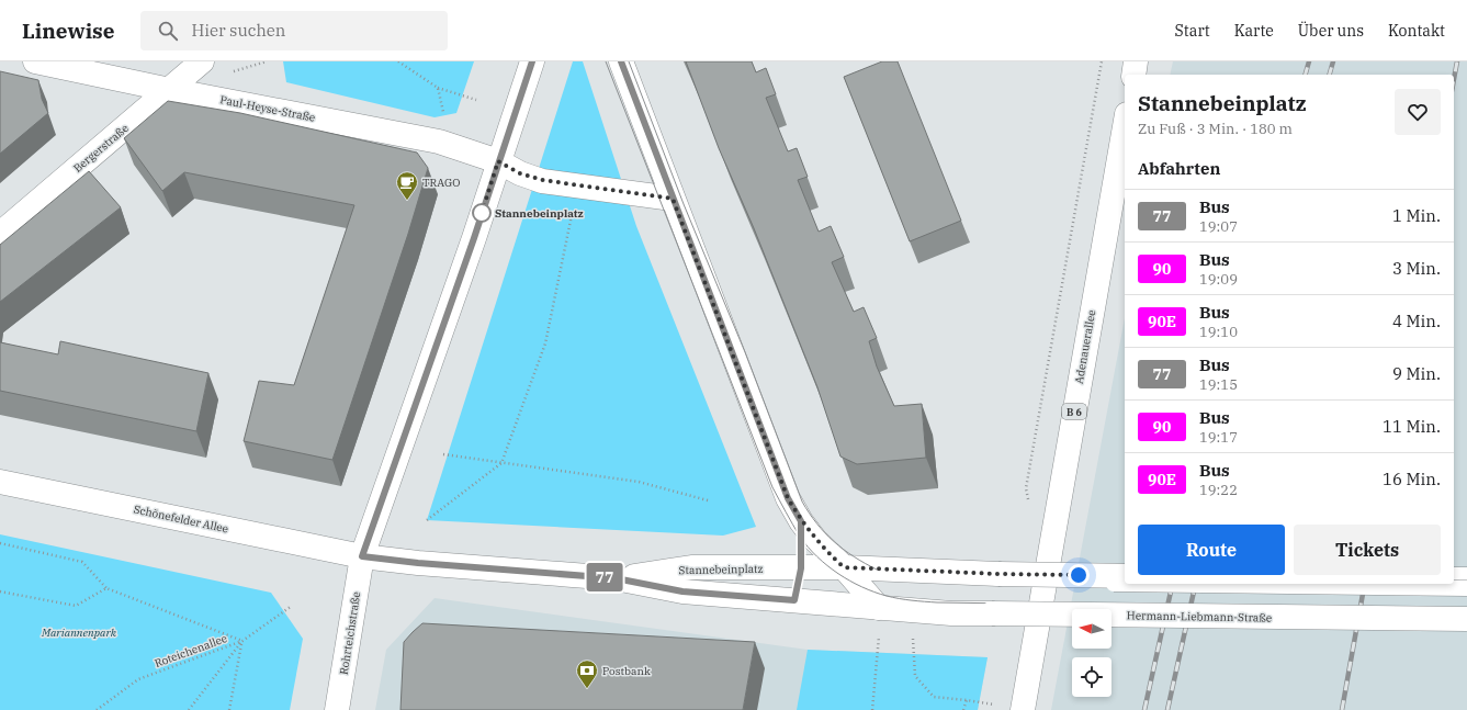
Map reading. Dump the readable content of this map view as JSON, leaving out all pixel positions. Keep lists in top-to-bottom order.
{
  "streets": {
    "main road": [
      "Paul-Heyse-Straße",
      "Bergerstraße",
      "Adenauerallee",
      "B 6",
      "Schönefelder Allee",
      "Stannebeinplatz",
      "Hermann-Liebmann-Straße",
      "Rohrteichstraße"
    ],
    "path": ["Roteichenallee"]
  },
  "crossings": [
    ["Paul-Heyse-Straße", "Bergerstraße"],
    ["Schönefelder Allee", "Stannebeinplatz"],
    ["Schönefelder Allee", "Rohrteichstraße"],
    ["Stannebeinplatz", "Hermann-Liebmann-Straße"],
    ["Stannebeinplatz", "Rohrteichstraße"]
  ],
  "parks": ["Mariannenpark"],
  "places": {
    "cafe": ["TRAGO"],
    "other": ["Stannebeinplatz"],
    "bank": ["Postbank"]
  },
  "lines": ["bus line 77"],
  "north": "left",
  "page": {
    "header": "Linewise",
    "search": "Hier suchen",
    "nav": [
      "Start",
      "Karte",
      "Über uns",
      "Kontakt"
    ],
    "on_map": "77",
    "heading": [
      ["Stannebeinplatz", "Zu Fuß · 3 Min. · 180 m"],
      "Abfahrten"
    ],
    "list": [
      {
        "mark": "77",
        "name": "Bus",
        "note": "19:07",
        "value": "1 Min."
      },
      {
        "mark": "90",
        "name": "Bus",
        "note": "19:09",
        "value": "3 Min."
      },
      {
        "mark": "90E",
        "name": "Bus",
        "note": "19:10",
        "value": "4 Min."
      },
      {
        "mark": "77",
        "name": "Bus",
        "note": "19:15",
        "value": "9 Min."
      },
      {
        "mark": "90",
        "name": "Bus",
        "note": "19:17",
        "value": "11 Min."
      },
      {
        "mark": "90E",
        "name": "Bus",
        "note": "19:22",
        "value": "16 Min."
      }
    ],
    "buttons": ["Route", "Tickets"]
  }
}
